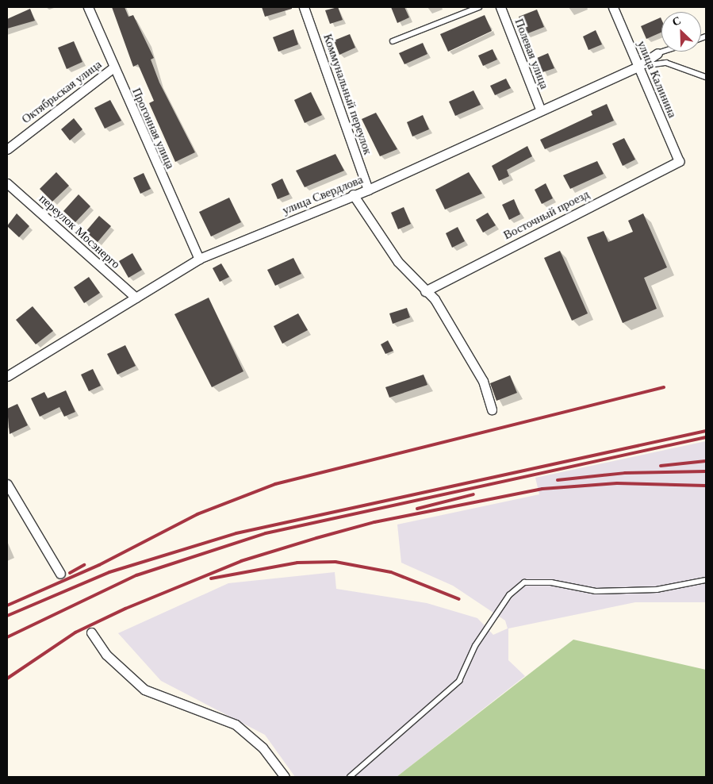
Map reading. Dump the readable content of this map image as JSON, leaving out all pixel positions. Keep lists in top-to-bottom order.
{
  "streets": {
    "street": [
      "Полевая улица",
      "улица Калинина",
      "Октябрьская улица",
      "Коммунальный переулок",
      "Прогонная улица",
      "улица Свердлова",
      "Восточный проезд",
      "переулок Мосэнерго"
    ]
  },
  "crossings": [
    ["Полевая улица", "улица Свердлова"],
    ["улица Калинина", "улица Свердлова"],
    ["улица Калинина", "Восточный проезд"],
    ["Октябрьская улица", "Прогонная улица"],
    ["Коммунальный переулок", "улица Свердлова"],
    ["Прогонная улица", "улица Свердлова"],
    ["улица Свердлова", "переулок Мосэнерго"]
  ],
  "north": "top left"
}
